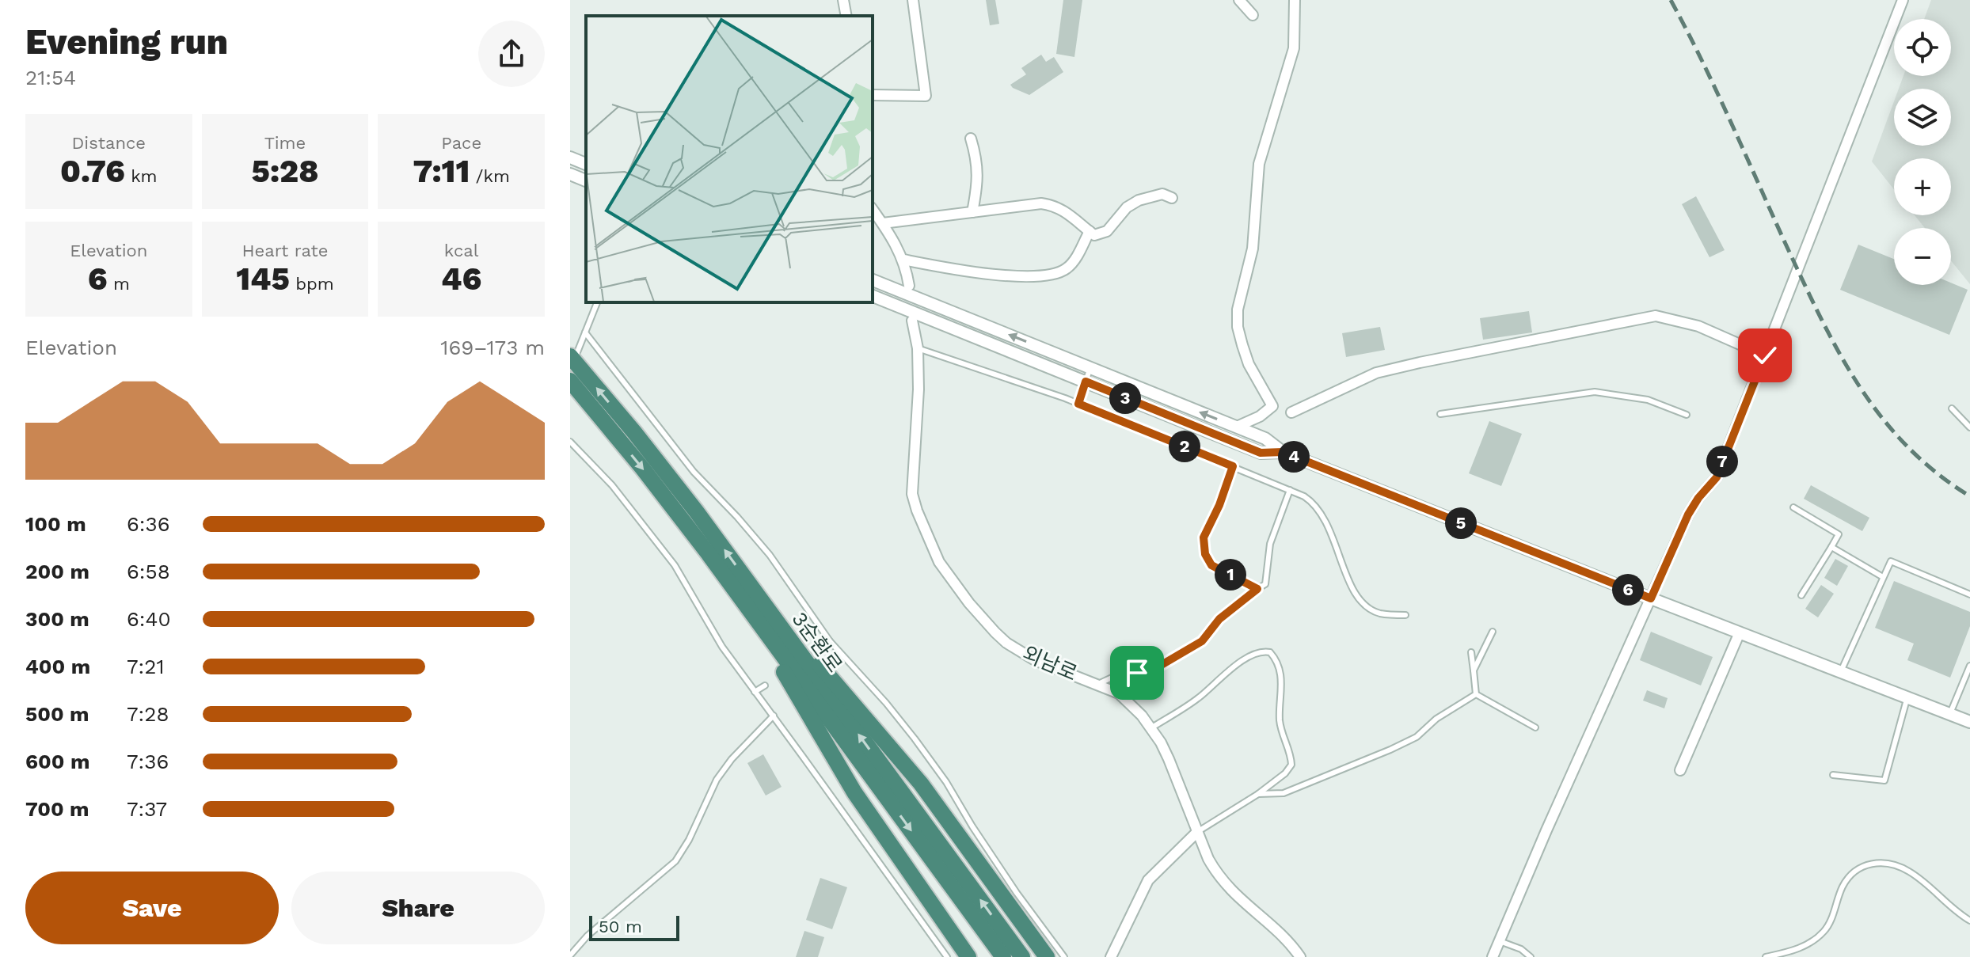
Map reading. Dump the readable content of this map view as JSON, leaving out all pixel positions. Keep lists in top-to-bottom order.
{
  "streets": {
    "highway": ["3순환로"],
    "street": ["외남로"]
  },
  "scale_bar": "50 m",
  "page": {
    "heading": ["Evening run", "21:54"],
    "map_buttons": ["+", "−"],
    "stats": [
      ["Distance", "0.76 km"],
      ["Time", "5:28"],
      ["Pace", "7:11 /km"],
      ["Elevation", "6 m"],
      ["Heart rate", "145 bpm"],
      ["kcal", "46"]
    ],
    "chart": ["Elevation", "169–173 m"],
    "pins": [
      "3",
      "2",
      "4",
      "7",
      "5",
      "1",
      "6"
    ],
    "list": [
      {
        "name": "100 m",
        "note": "6:36"
      },
      {
        "name": "200 m",
        "note": "6:58"
      },
      {
        "name": "300 m",
        "note": "6:40"
      },
      {
        "name": "400 m",
        "note": "7:21"
      },
      {
        "name": "500 m",
        "note": "7:28"
      },
      {
        "name": "600 m",
        "note": "7:36"
      },
      {
        "name": "700 m",
        "note": "7:37"
      }
    ],
    "buttons": ["Save", "Share"],
    "scale": "50 m"
  }
}
